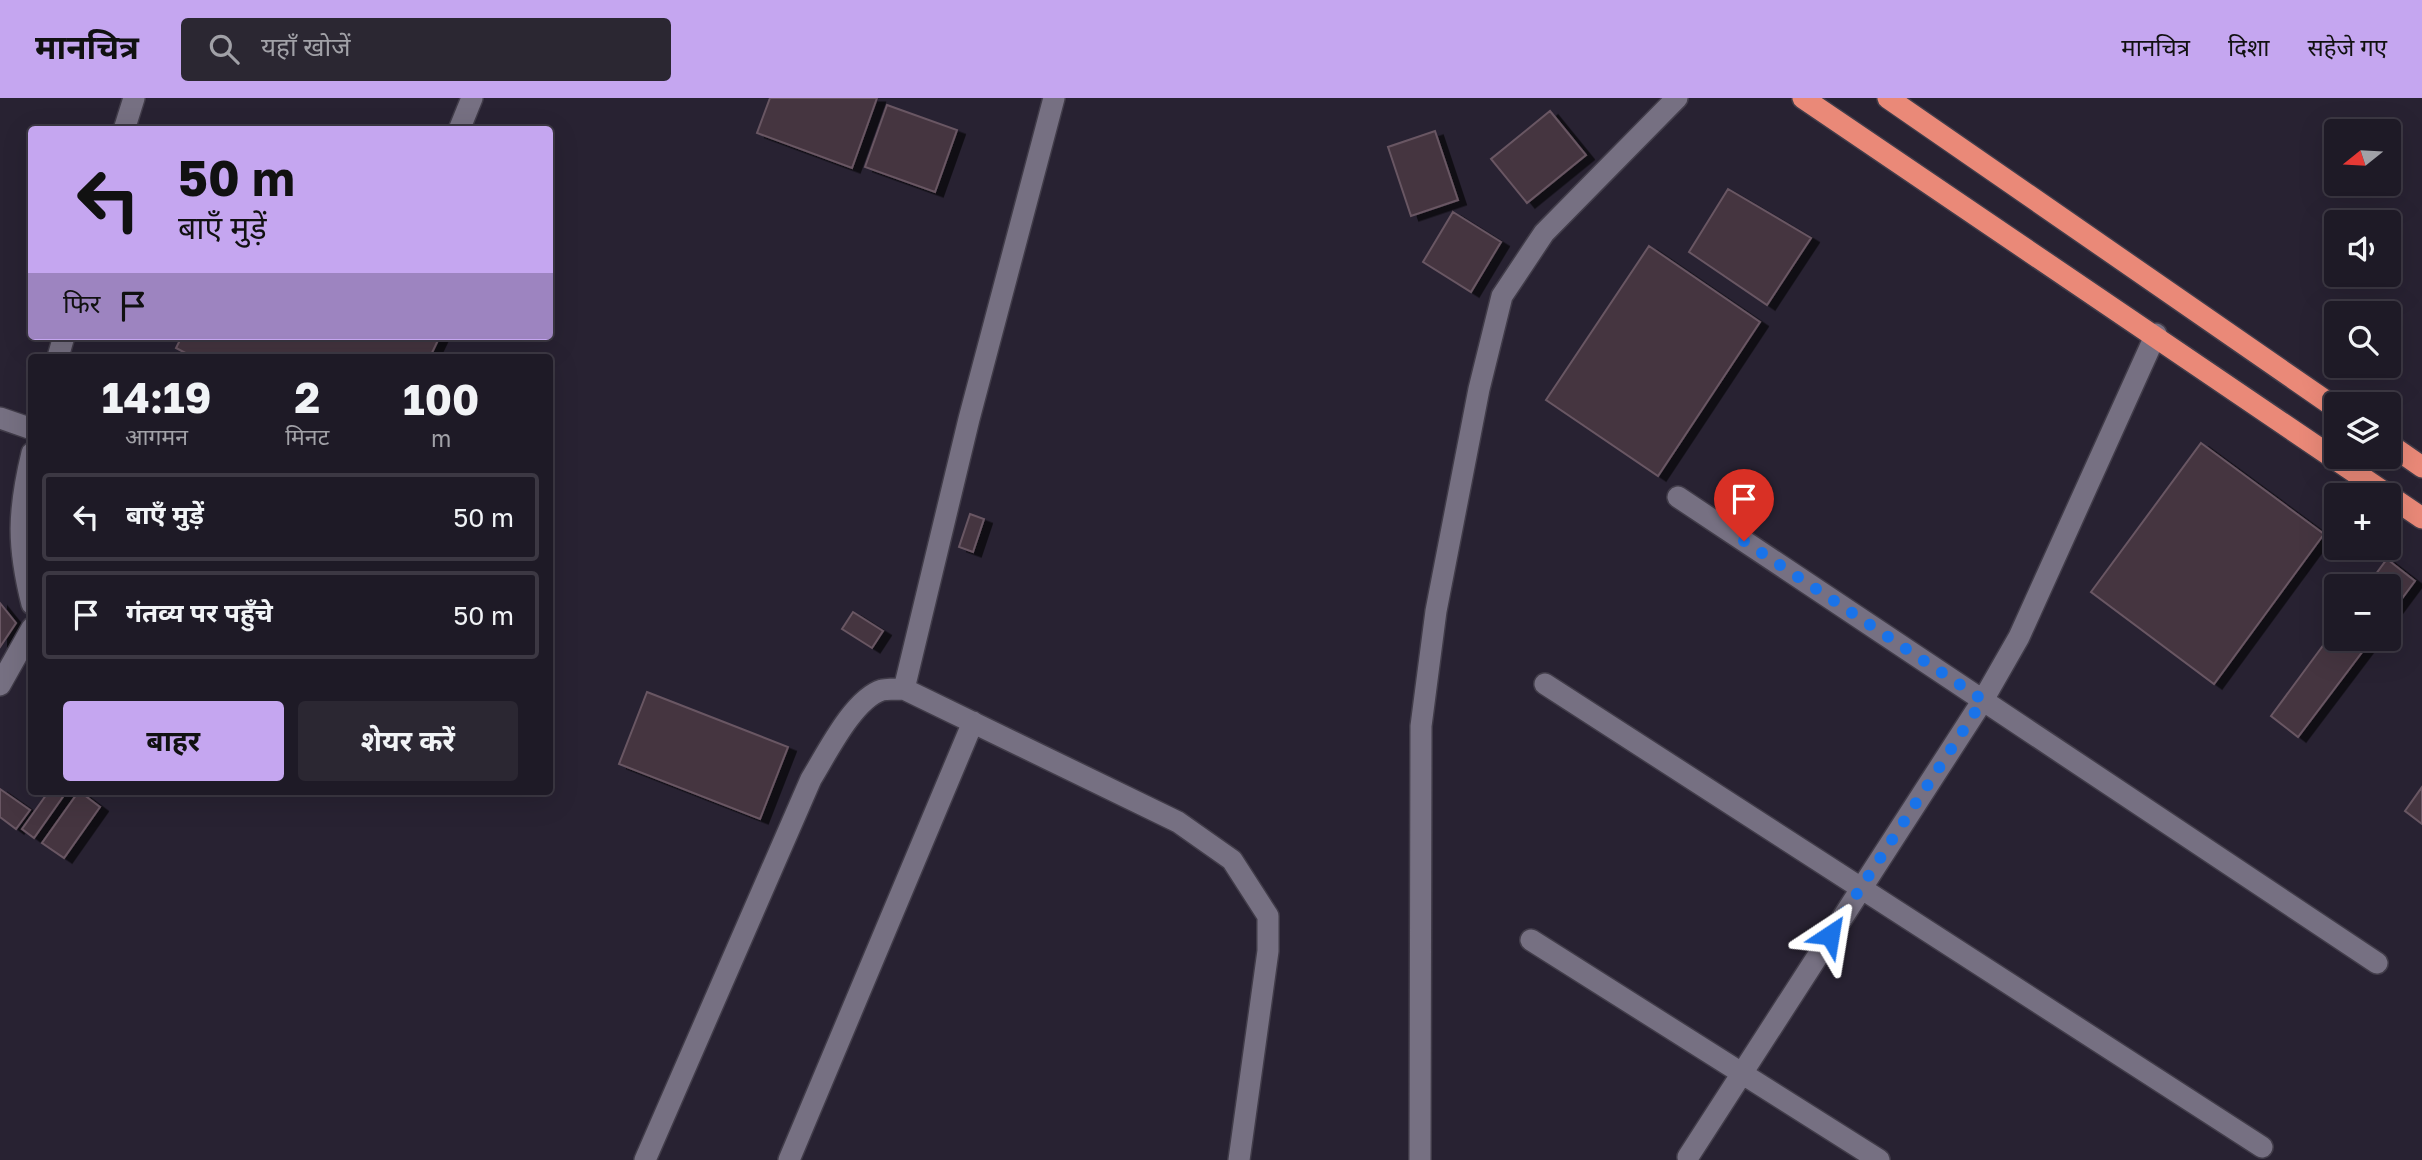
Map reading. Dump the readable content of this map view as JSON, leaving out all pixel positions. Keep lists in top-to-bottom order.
{
  "north": "left",
  "page": {
    "header": "मानचित्र",
    "search": "यहाँ खोजें",
    "nav": ["मानचित्र", "दिशा", "सहेजे गए"],
    "map_buttons": ["+", "−"],
    "turn": ["50 m", "बाएँ मुड़ें"],
    "then": "फिर",
    "eta": [
      "14:19",
      "आगमन",
      "2",
      "मिनट",
      "100",
      "m"
    ],
    "list": [
      {
        "name": "बाएँ मुड़ें",
        "value": "50 m"
      },
      {
        "name": "गंतव्य पर पहुँचे",
        "value": "50 m"
      }
    ],
    "buttons": ["बाहर", "शेयर करें"]
  }
}
